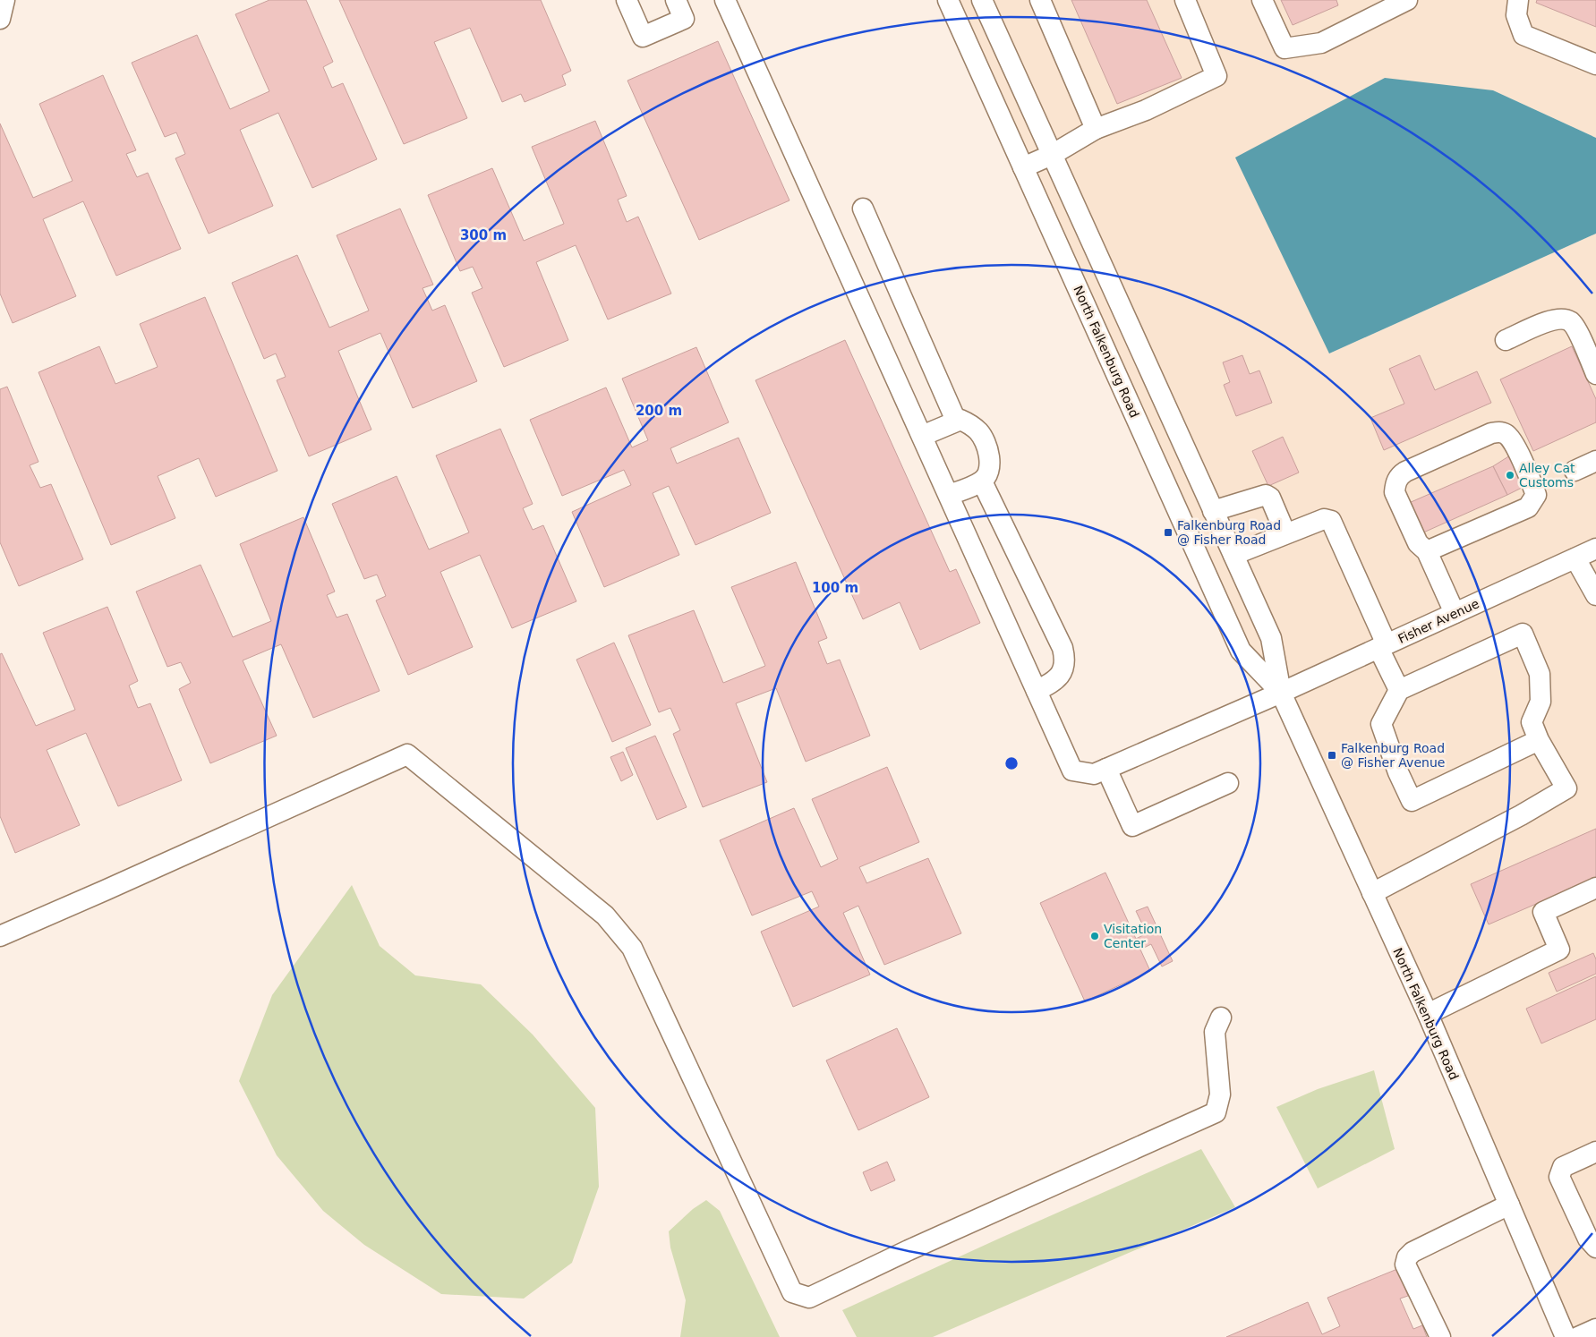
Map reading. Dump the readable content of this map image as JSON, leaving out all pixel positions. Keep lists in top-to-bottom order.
{
  "streets": {
    "street": ["North Falkenburg Road", "Fisher Avenue"]
  },
  "crossings": [
    ["North Falkenburg Road", "Fisher Avenue"]
  ],
  "places": {
    "other": ["Alley Cat Customs", "Visitation Center"],
    "transit": ["Falkenburg Road @ Fisher Road", "Falkenburg Road @ Fisher Avenue"]
  },
  "rings": ["300 m", "200 m", "100 m"]
}
